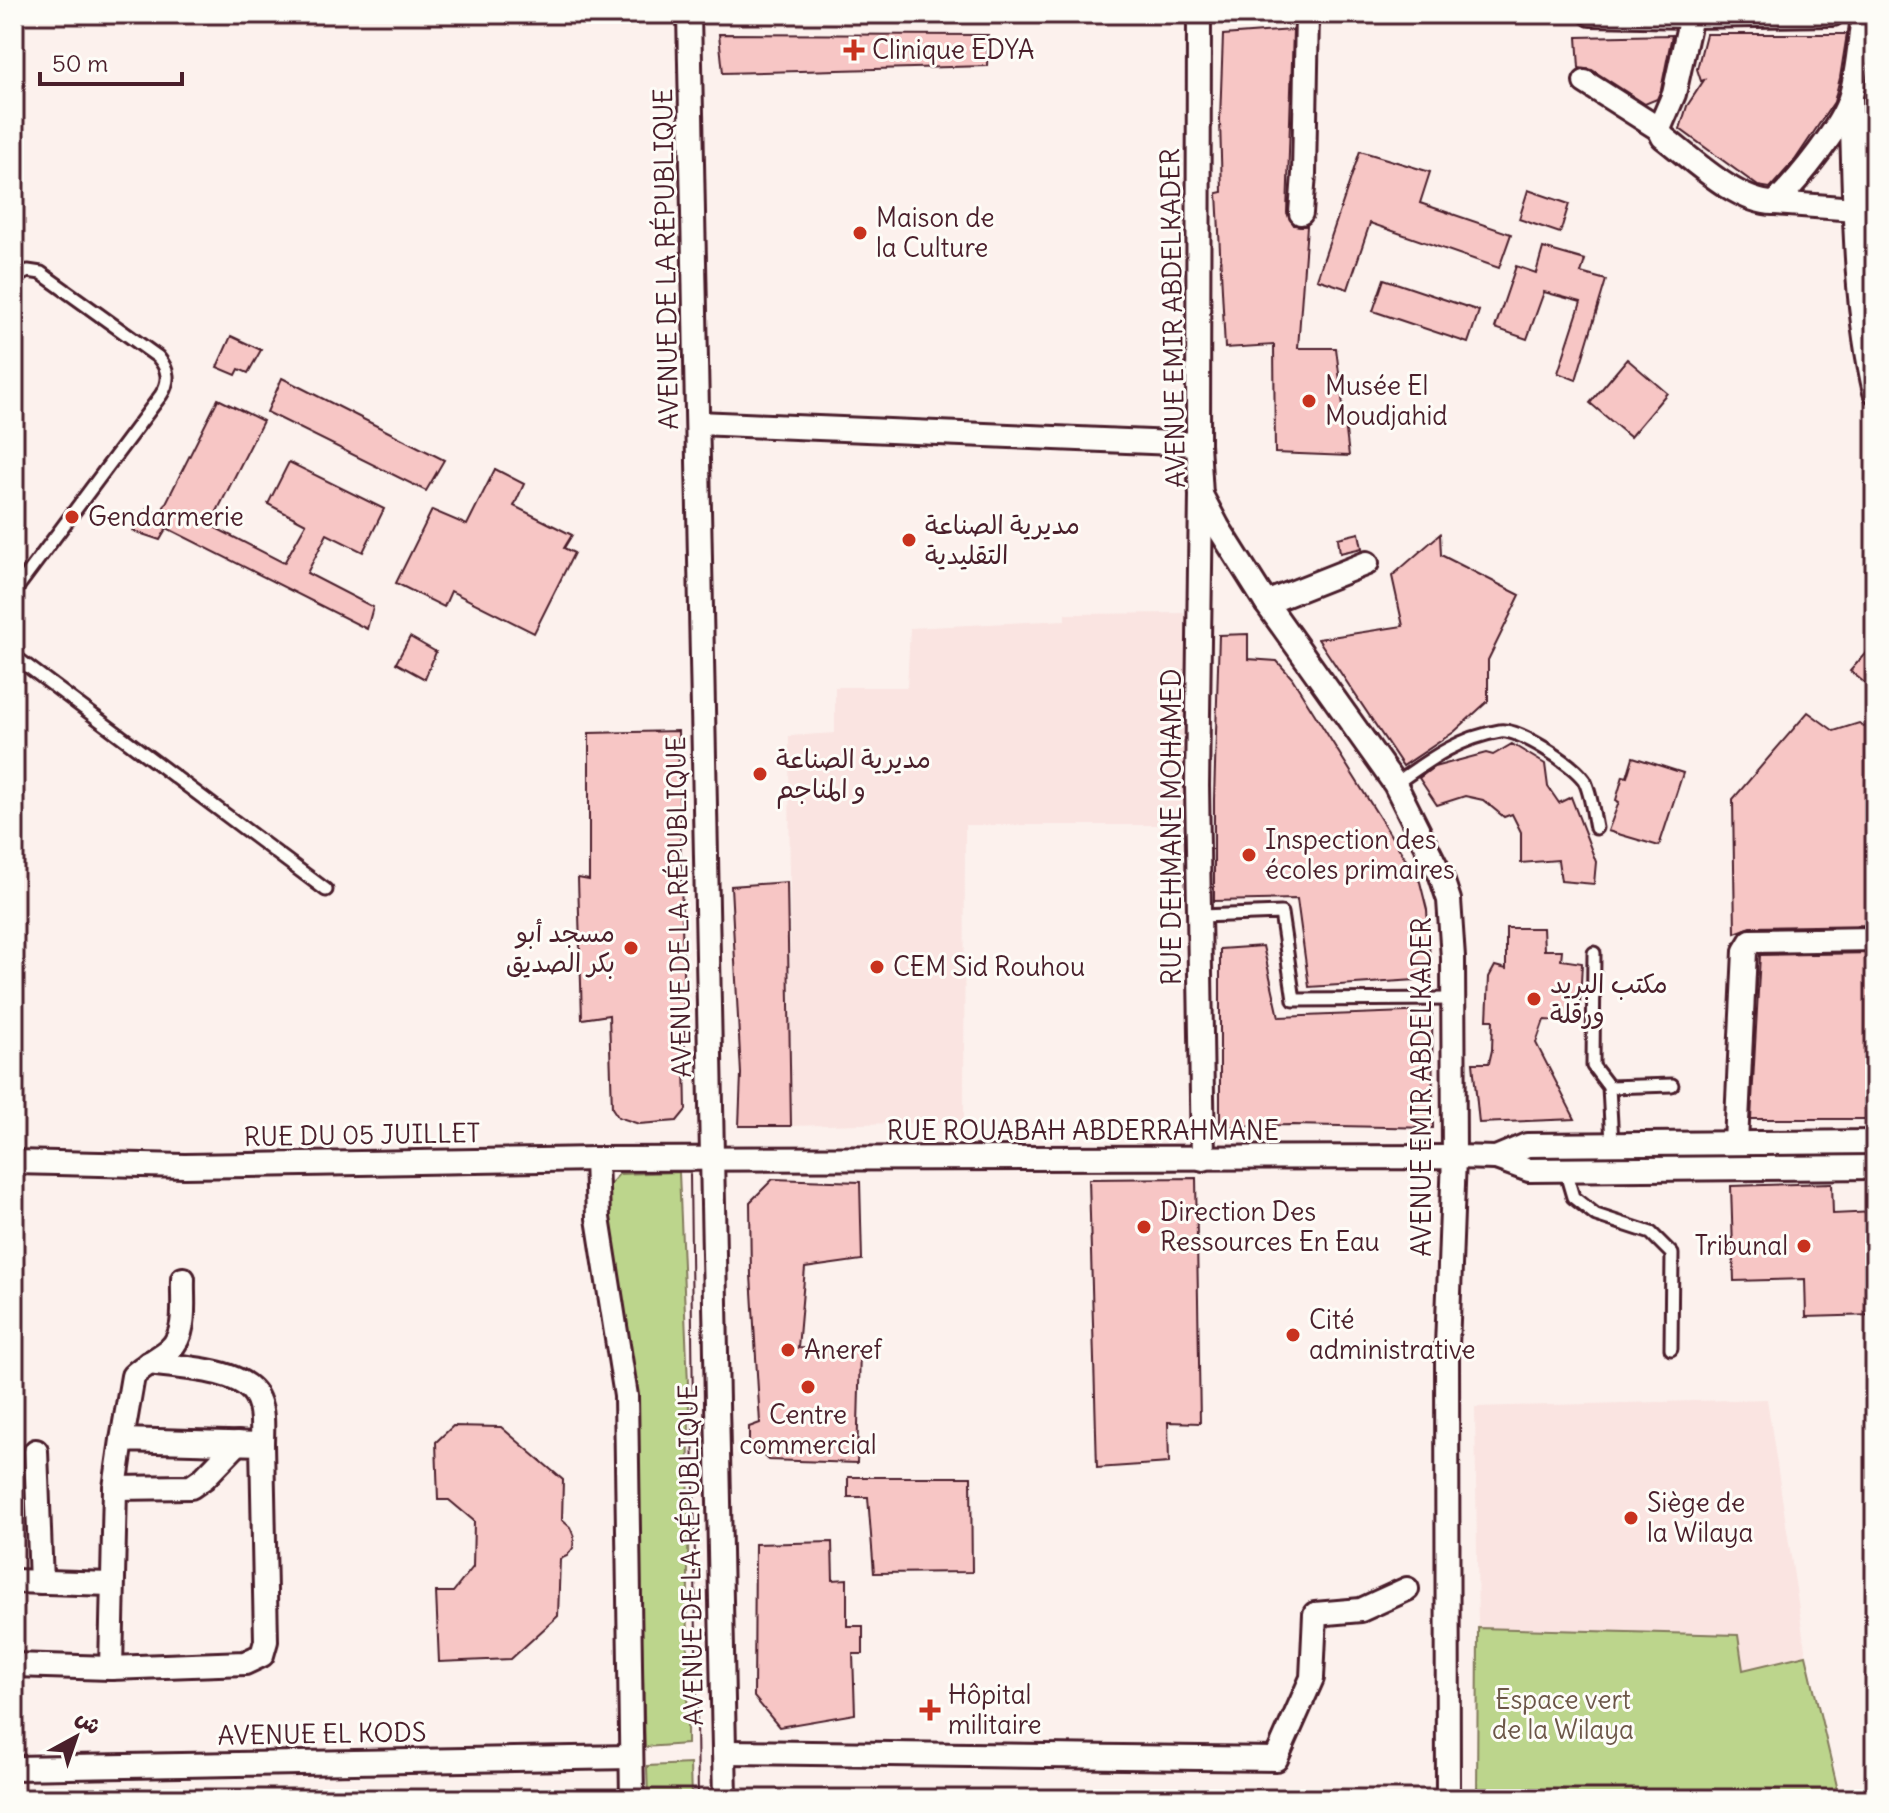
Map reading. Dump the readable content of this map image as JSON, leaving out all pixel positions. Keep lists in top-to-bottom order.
{
  "streets": {
    "street": [
      "AVENUE DE LA RÉPUBLIQUE",
      "AVENUE EMIR ABDELKADER",
      "RUE DEHMANE MOHAMED",
      "RUE ROUABAH ABDERRAHMANE",
      "RUE DU 05 JUILLET",
      "AVENUE EL KODS"
    ]
  },
  "crossings": [
    ["AVENUE DE LA RÉPUBLIQUE", "RUE ROUABAH ABDERRAHMANE"],
    ["AVENUE DE LA RÉPUBLIQUE", "RUE DU 05 JUILLET"],
    ["AVENUE EMIR ABDELKADER", "RUE DEHMANE MOHAMED"],
    ["AVENUE EMIR ABDELKADER", "RUE ROUABAH ABDERRAHMANE"],
    ["RUE DEHMANE MOHAMED", "RUE ROUABAH ABDERRAHMANE"],
    ["RUE ROUABAH ABDERRAHMANE", "RUE DU 05 JUILLET"]
  ],
  "parks": ["Espace vert de la Wilaya"],
  "places": {
    "health": ["Clinique EDYA", "Hôpital militaire"],
    "other": [
      "Maison de la Culture",
      "Musée El Moudjahid",
      "Gendarmerie",
      "مديرية الصناعة التقليدية",
      "مديرية الصناعة و المناجم",
      "Inspection des écoles primaires",
      "مسجد أبو بكر الصديق",
      "CEM Sid Rouhou",
      "مكتب البريد ورقلة",
      "Direction Des Ressources En Eau",
      "Tribunal",
      "Cité administrative",
      "Aneref",
      "Centre commercial",
      "Siège de la Wilaya"
    ]
  },
  "scale_bar": "50 m",
  "north": "top right"
}
